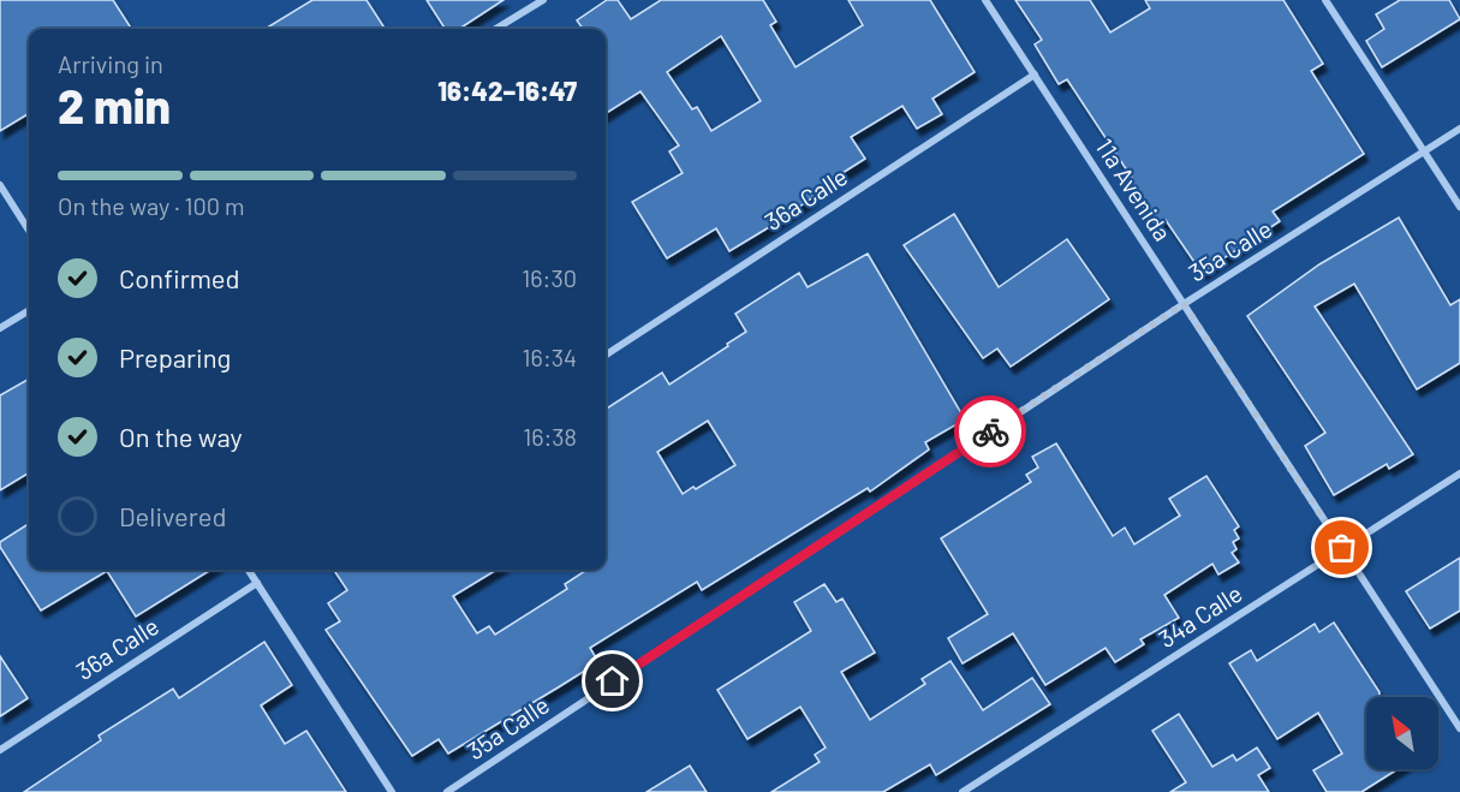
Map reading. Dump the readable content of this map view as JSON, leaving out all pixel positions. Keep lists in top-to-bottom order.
{
  "streets": {
    "street": [
      "11a Avenida",
      "36a Calle",
      "35a Calle",
      "34a Calle"
    ]
  },
  "crossings": [
    ["11a Avenida", "36a Calle"],
    ["11a Avenida", "35a Calle"],
    ["11a Avenida", "34a Calle"]
  ],
  "north": "top left",
  "page": {
    "heading": ["2 min", "Arriving in", "16:42–16:47"],
    "bar": "On the way · 100 m",
    "list": [
      ["Confirmed", "16:30"],
      ["Preparing", "16:34"],
      ["On the way", "16:38"],
      "Delivered"
    ]
  }
}
